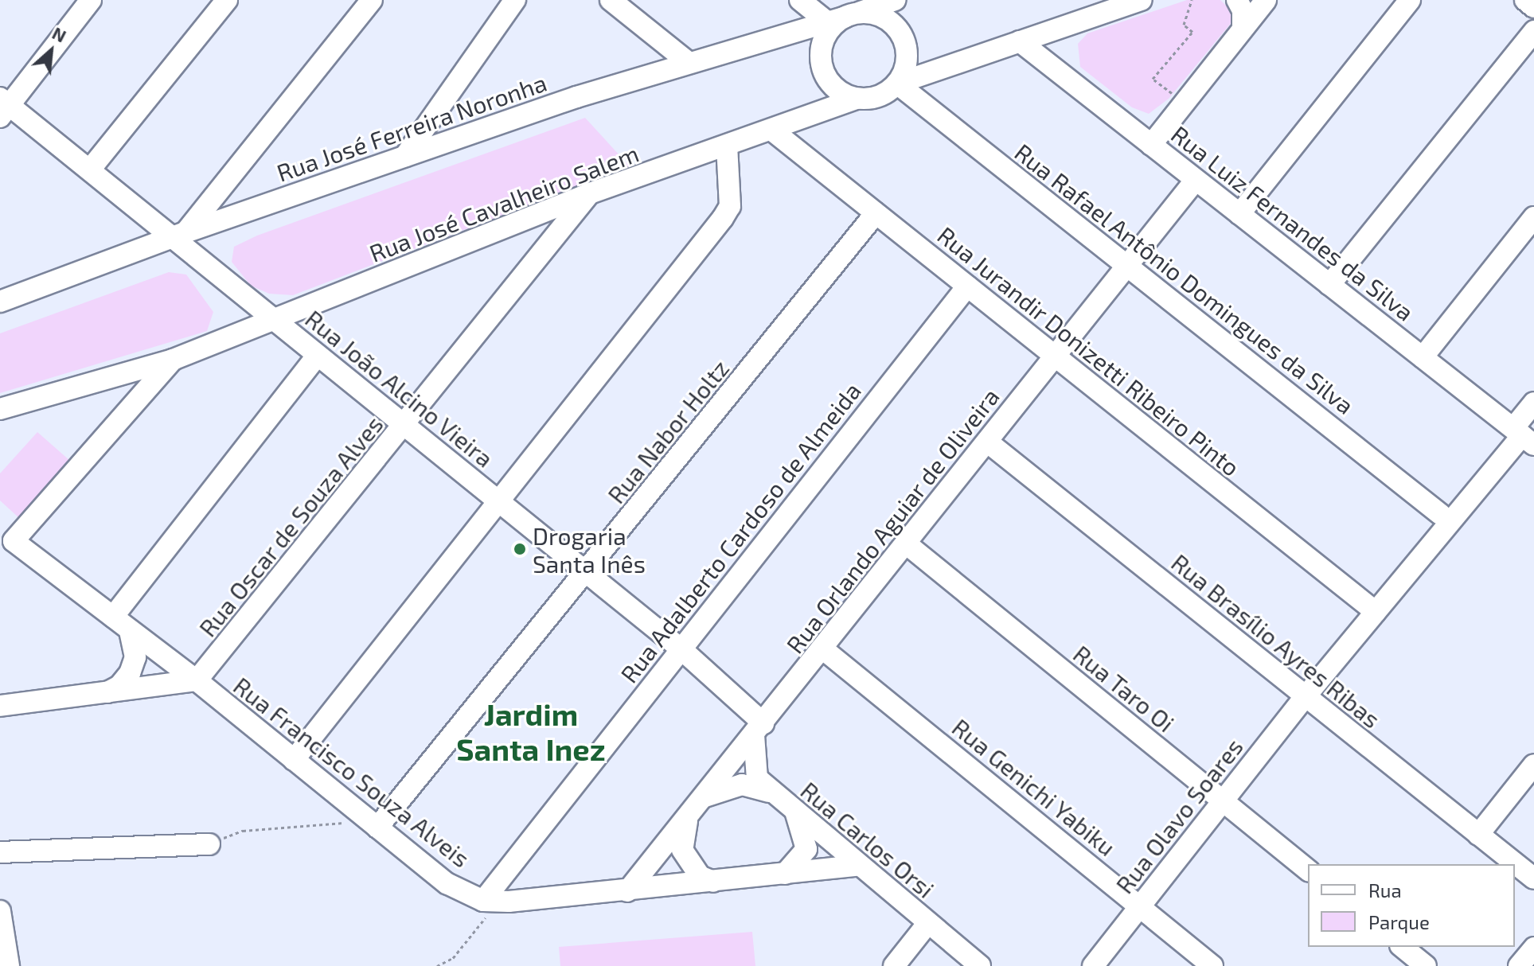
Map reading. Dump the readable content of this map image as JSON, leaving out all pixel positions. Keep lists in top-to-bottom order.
{
  "streets": {
    "street": [
      "Rua José Ferreira Noronha",
      "Rua José Cavalheiro Salem",
      "Rua Luiz Fernandes da Silva",
      "Rua Rafael Antônio Domingues da Silva",
      "Rua Jurandir Donizetti Ribeiro Pinto",
      "Rua João Alcino Vieira",
      "Rua Nabor Holtz",
      "Rua Orlando Aguiar de Oliveira",
      "Rua Oscar de Souza Alves",
      "Rua Adalberto Cardoso de Almeida",
      "Rua Brasílio Ayres Ribas",
      "Rua Taro Oi",
      "Rua Francisco Souza Alveis",
      "Rua Genichi Yabiku",
      "Rua Olavo Soares",
      "Rua Carlos Orsi"
    ]
  },
  "crossings": [
    ["Rua José Ferreira Noronha", "Rua José Cavalheiro Salem"],
    ["Rua José Ferreira Noronha", "Rua Rafael Antônio Domingues da Silva"],
    ["Rua José Ferreira Noronha", "Rua João Alcino Vieira"],
    ["Rua José Cavalheiro Salem", "Rua Rafael Antônio Domingues da Silva"],
    ["Rua José Cavalheiro Salem", "Rua Jurandir Donizetti Ribeiro Pinto"],
    ["Rua José Cavalheiro Salem", "Rua João Alcino Vieira"],
    ["Rua José Cavalheiro Salem", "Rua Oscar de Souza Alves"],
    ["Rua José Cavalheiro Salem", "Rua Francisco Souza Alveis"],
    ["Rua Luiz Fernandes da Silva", "Rua Orlando Aguiar de Oliveira"],
    ["Rua Luiz Fernandes da Silva", "Rua Olavo Soares"],
    ["Rua Rafael Antônio Domingues da Silva", "Rua Orlando Aguiar de Oliveira"],
    ["Rua Jurandir Donizetti Ribeiro Pinto", "Rua Nabor Holtz"],
    ["Rua Jurandir Donizetti Ribeiro Pinto", "Rua Orlando Aguiar de Oliveira"],
    ["Rua Jurandir Donizetti Ribeiro Pinto", "Rua Adalberto Cardoso de Almeida"],
    ["Rua Jurandir Donizetti Ribeiro Pinto", "Rua Olavo Soares"],
    ["Rua João Alcino Vieira", "Rua Nabor Holtz"],
    ["Rua João Alcino Vieira", "Rua Orlando Aguiar de Oliveira"],
    ["Rua João Alcino Vieira", "Rua Oscar de Souza Alves"],
    ["Rua João Alcino Vieira", "Rua Adalberto Cardoso de Almeida"],
    ["Rua João Alcino Vieira", "Rua Carlos Orsi"],
    ["Rua Nabor Holtz", "Rua Francisco Souza Alveis"],
    ["Rua Orlando Aguiar de Oliveira", "Rua Brasílio Ayres Ribas"],
    ["Rua Orlando Aguiar de Oliveira", "Rua Taro Oi"],
    ["Rua Orlando Aguiar de Oliveira", "Rua Genichi Yabiku"],
    ["Rua Orlando Aguiar de Oliveira", "Rua Carlos Orsi"],
    ["Rua Oscar de Souza Alves", "Rua Francisco Souza Alveis"],
    ["Rua Adalberto Cardoso de Almeida", "Rua Francisco Souza Alveis"],
    ["Rua Brasílio Ayres Ribas", "Rua Olavo Soares"],
    ["Rua Taro Oi", "Rua Olavo Soares"],
    ["Rua Genichi Yabiku", "Rua Olavo Soares"]
  ],
  "districts": ["Jardim Santa Inez"],
  "places": ["Drogaria Santa Inês"],
  "legend": ["Rua", "Parque"],
  "north": "top right"
}
